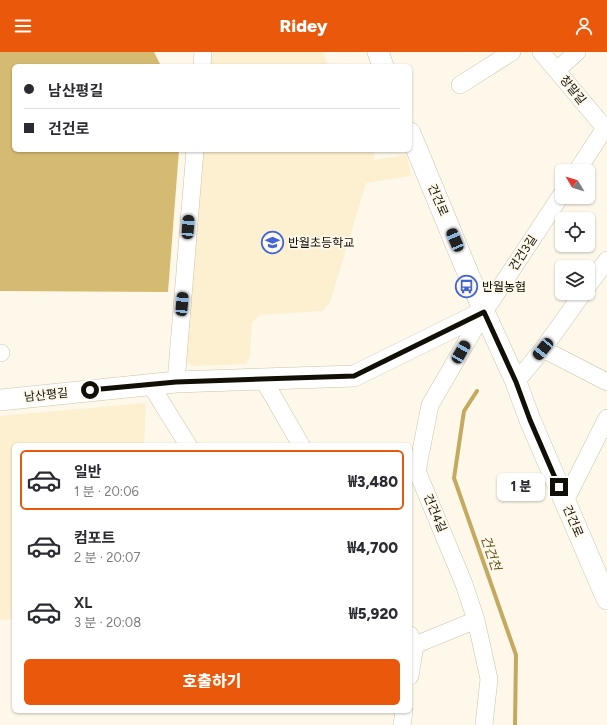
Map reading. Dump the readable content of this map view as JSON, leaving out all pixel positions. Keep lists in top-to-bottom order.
{
  "streets": {
    "street": [
      "창말길",
      "건건로",
      "건건3길",
      "남산평길",
      "건건4길"
    ]
  },
  "crossings": [
    ["건건로", "건건3길"],
    ["건건로", "남산평길"],
    ["건건로", "건건4길"],
    ["건건3길", "남산평길"],
    ["건건3길", "건건4길"],
    ["남산평길", "건건4길"]
  ],
  "water": ["건건천"],
  "places": {
    "school or university": ["반월초등학교"],
    "bus stop": ["반월농협"]
  },
  "north": "top left",
  "page": {
    "header": "Ridey",
    "banner": ["남산평길", "건건로"],
    "list": [
      {
        "name": "일반",
        "note": "1 분 · 20:06",
        "value": "₩3,480"
      },
      {
        "name": "컴포트",
        "note": "2 분 · 20:07",
        "value": "₩4,700"
      },
      {
        "name": "XL",
        "note": "3 분 · 20:08",
        "value": "₩5,920"
      }
    ],
    "bubble": "1 분",
    "buttons": "호출하기"
  }
}
